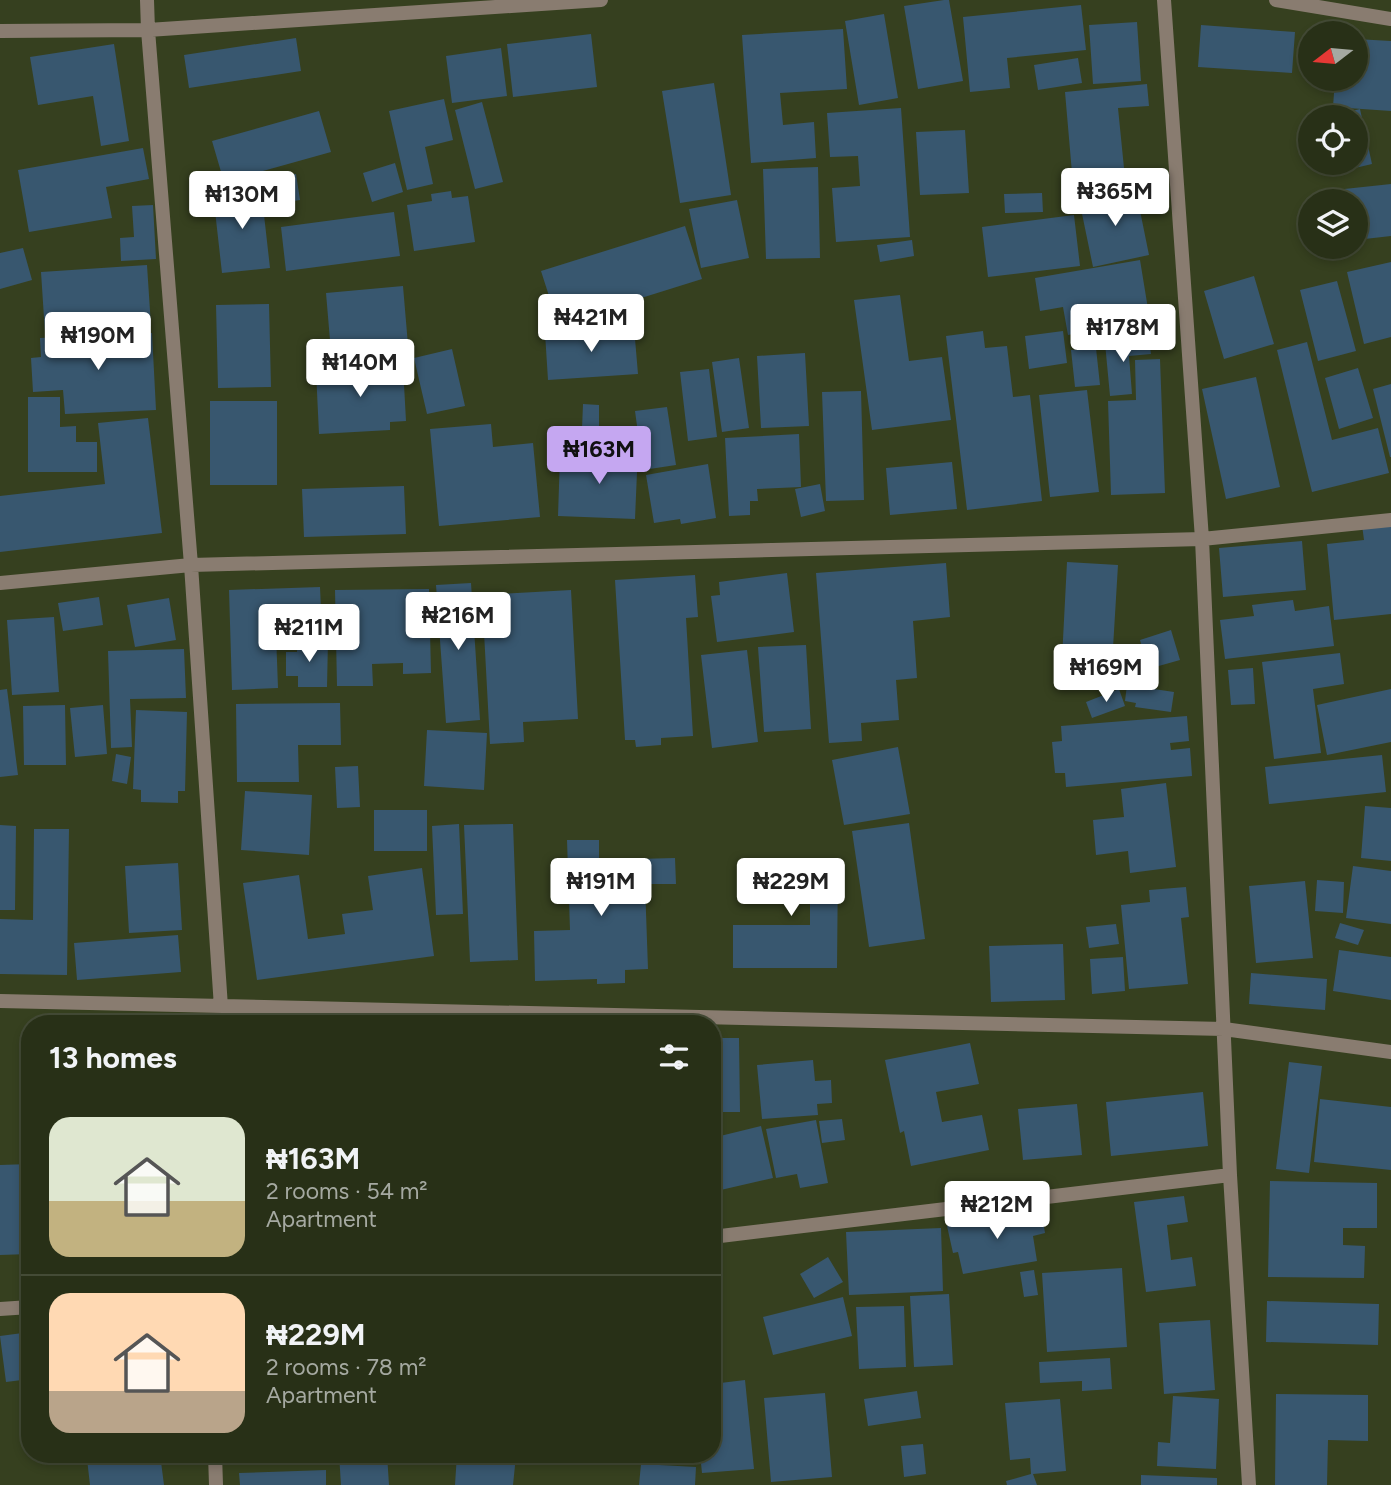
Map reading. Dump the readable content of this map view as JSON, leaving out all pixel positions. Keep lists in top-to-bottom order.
{
  "north": "left",
  "page": {
    "price": [
      "₦365M",
      "₦130M",
      "₦421M",
      "₦178M",
      "₦190M",
      "₦140M",
      "₦163M",
      "₦216M",
      "₦211M",
      "₦169M",
      "₦191M",
      "₦229M",
      "₦212M"
    ],
    "heading": "13 homes",
    "list": [
      {
        "name": "₦163M",
        "note": "2 rooms · 54 m² · Apartment"
      },
      {
        "name": "₦229M",
        "note": "2 rooms · 78 m² · Apartment"
      }
    ]
  }
}
